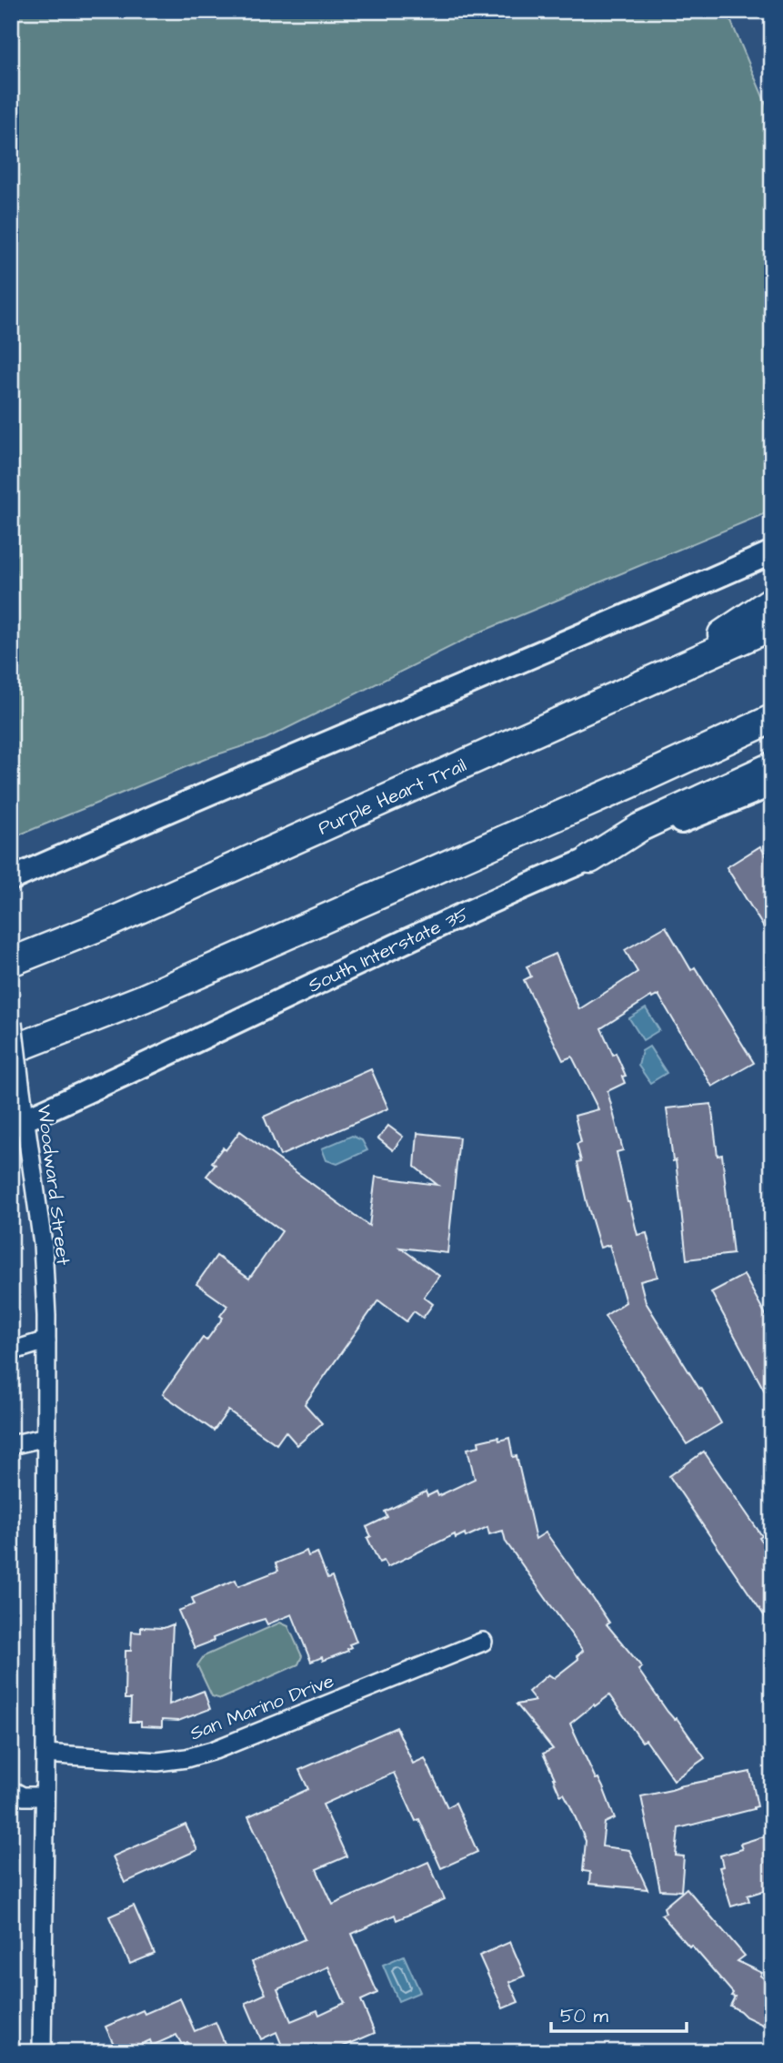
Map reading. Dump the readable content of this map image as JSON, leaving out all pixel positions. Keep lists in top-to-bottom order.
{
  "streets": {
    "highway": ["Purple Heart Trail"],
    "main road": ["South Interstate 35"],
    "street": ["Woodward Street", "San Marino Drive"]
  },
  "crossings": [
    ["South Interstate 35", "Woodward Street"],
    ["Woodward Street", "San Marino Drive"]
  ],
  "scale_bar": "50 m"
}
